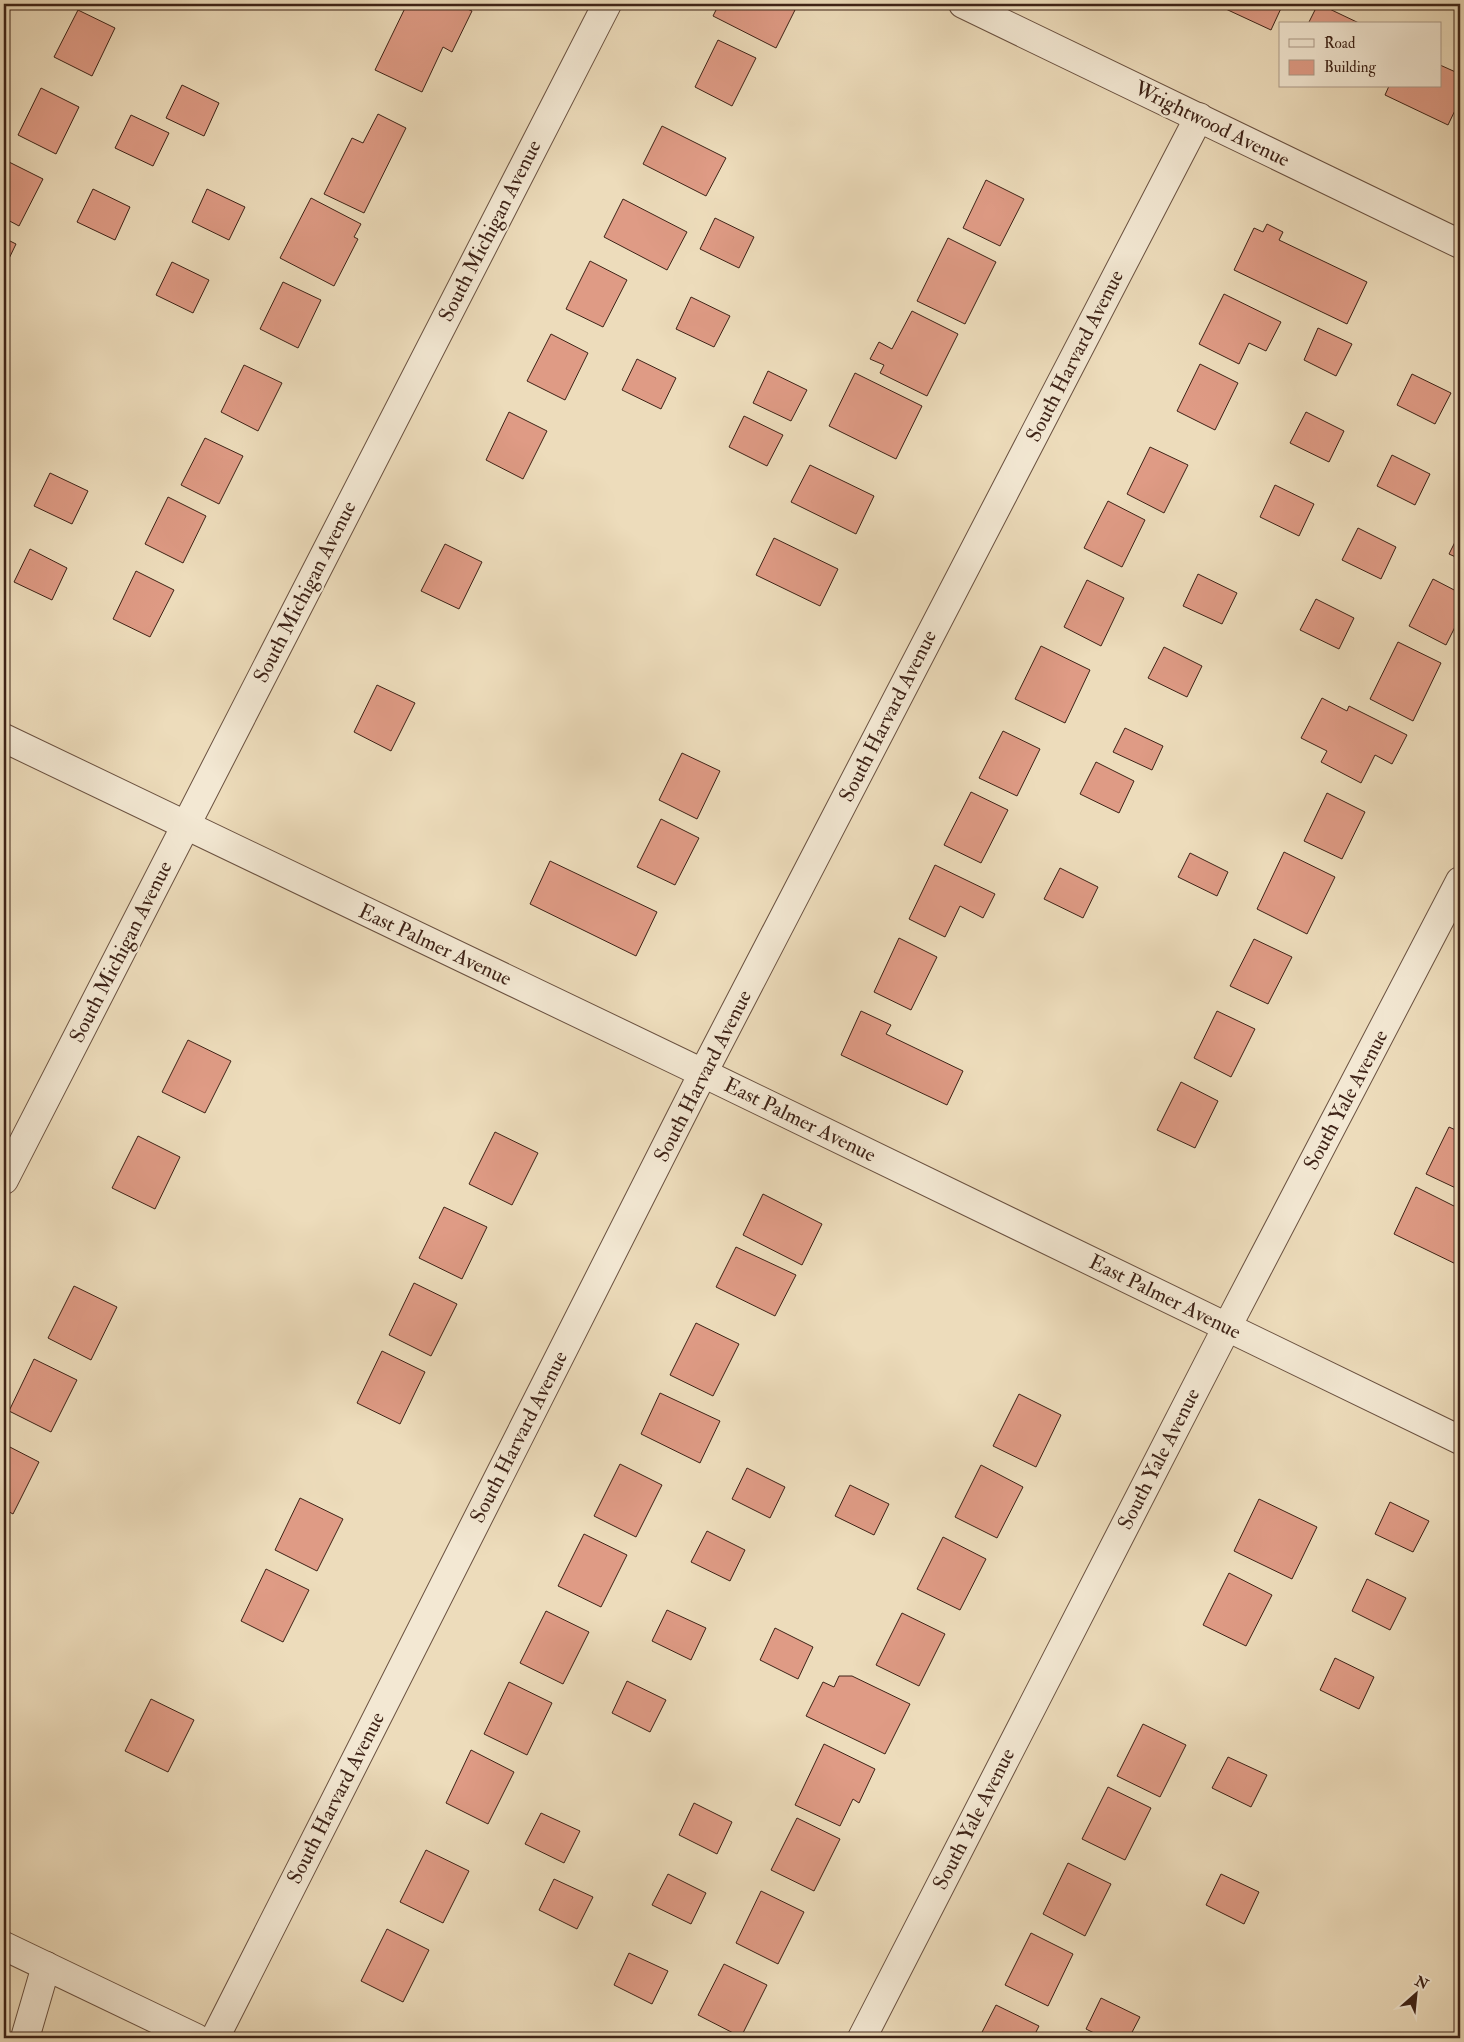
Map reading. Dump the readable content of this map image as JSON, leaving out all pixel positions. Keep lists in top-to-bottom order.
{
  "streets": {
    "street": [
      "Wrightwood Avenue",
      "South Michigan Avenue",
      "South Harvard Avenue",
      "East Palmer Avenue",
      "South Yale Avenue"
    ]
  },
  "crossings": [
    ["Wrightwood Avenue", "South Harvard Avenue"],
    ["South Michigan Avenue", "East Palmer Avenue"],
    ["South Harvard Avenue", "East Palmer Avenue"],
    ["East Palmer Avenue", "South Yale Avenue"]
  ],
  "legend": ["Road", "Building"],
  "north": "top right"
}
